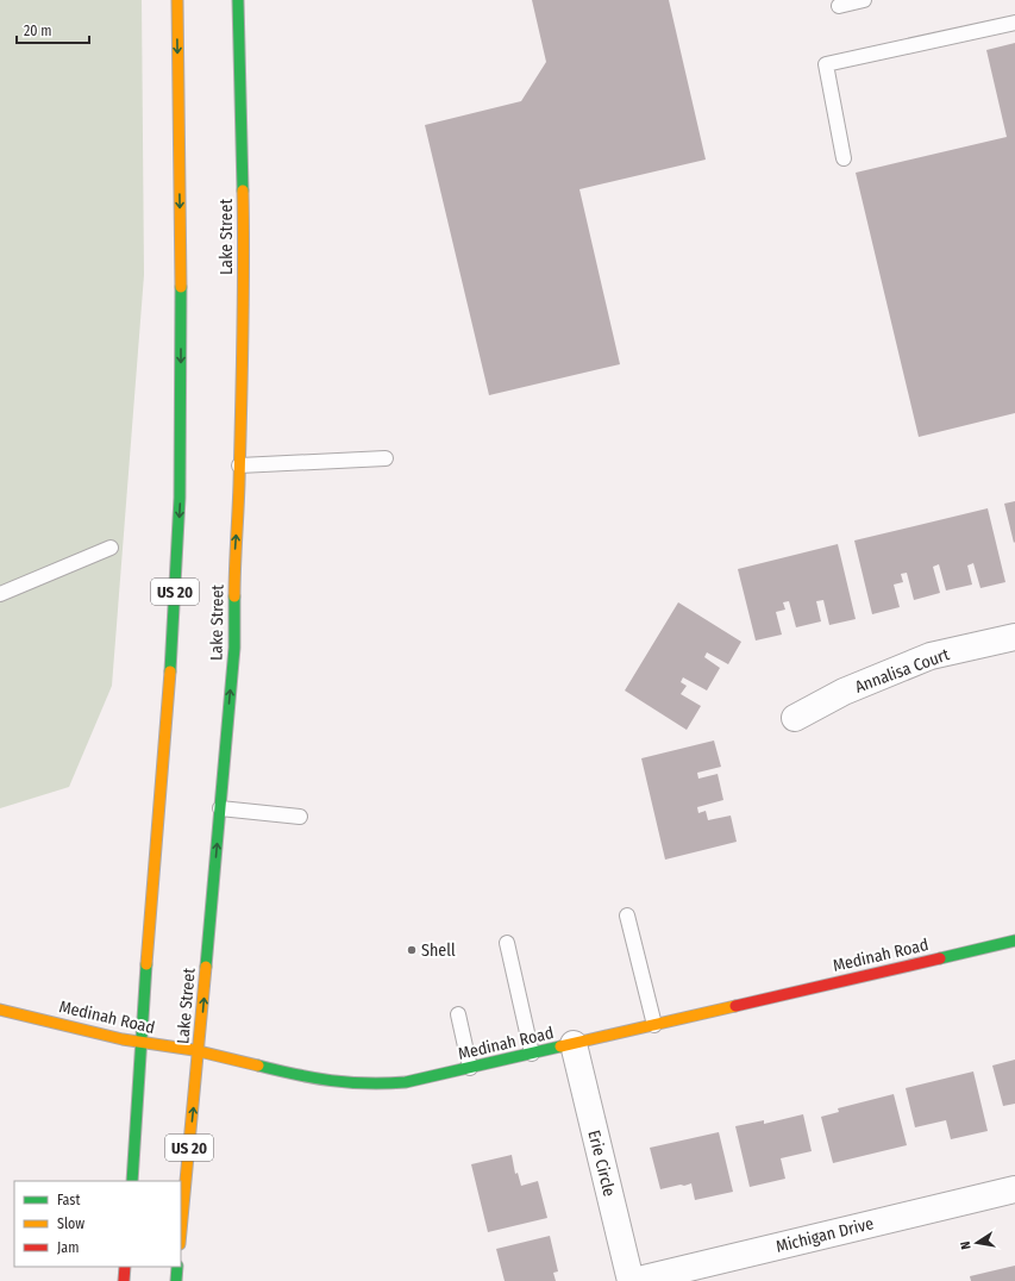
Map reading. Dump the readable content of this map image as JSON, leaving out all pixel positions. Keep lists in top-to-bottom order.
{
  "streets": {
    "main road": ["Lake Street", "US 20", "Medinah Road"],
    "street": ["Annalisa Court", "Erie Circle", "Michigan Drive"]
  },
  "crossings": [
    ["Lake Street", "Medinah Road"],
    ["US 20", "Medinah Road"],
    ["Medinah Road", "Erie Circle"]
  ],
  "places": ["Shell"],
  "legend": ["Fast", "Slow", "Jam"],
  "scale_bar": "20 m",
  "north": "left"
}
